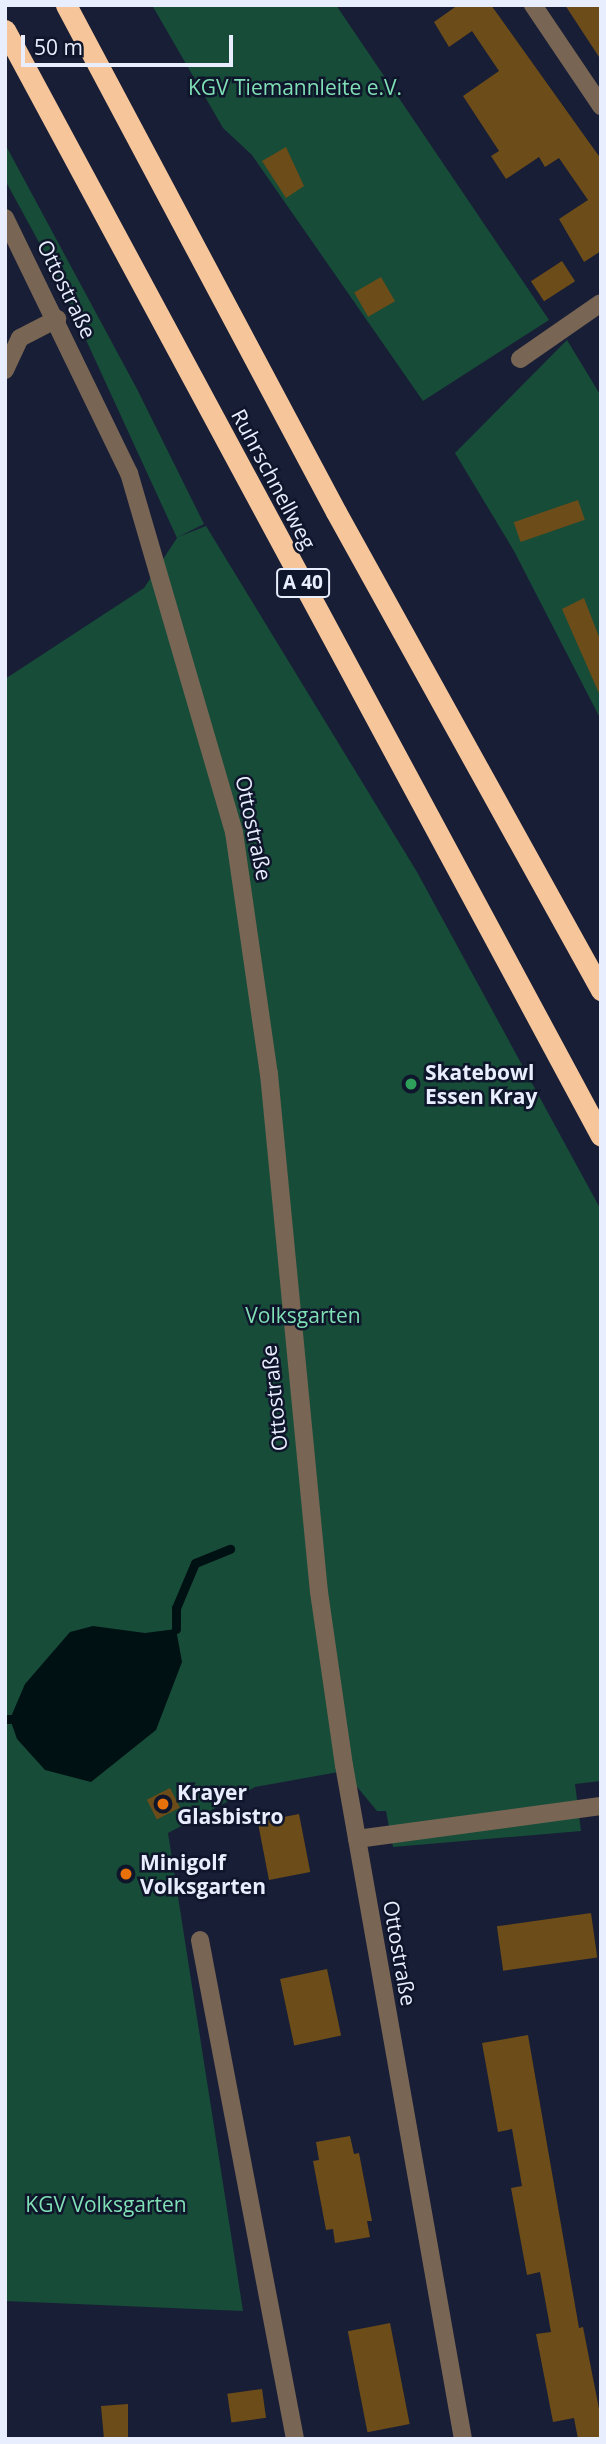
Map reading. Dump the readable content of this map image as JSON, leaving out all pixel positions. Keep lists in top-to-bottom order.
{
  "streets": {
    "highway": ["Ruhrschnellweg", "A 40"],
    "street": ["Ottostraße"]
  },
  "parks": ["KGV Tiemannleite e.V.", "Volksgarten", "KGV Volksgarten"],
  "places": ["Skatebowl Essen Kray", "Krayer Glasbistro", "Minigolf Volksgarten"],
  "scale_bar": "50 m"
}
